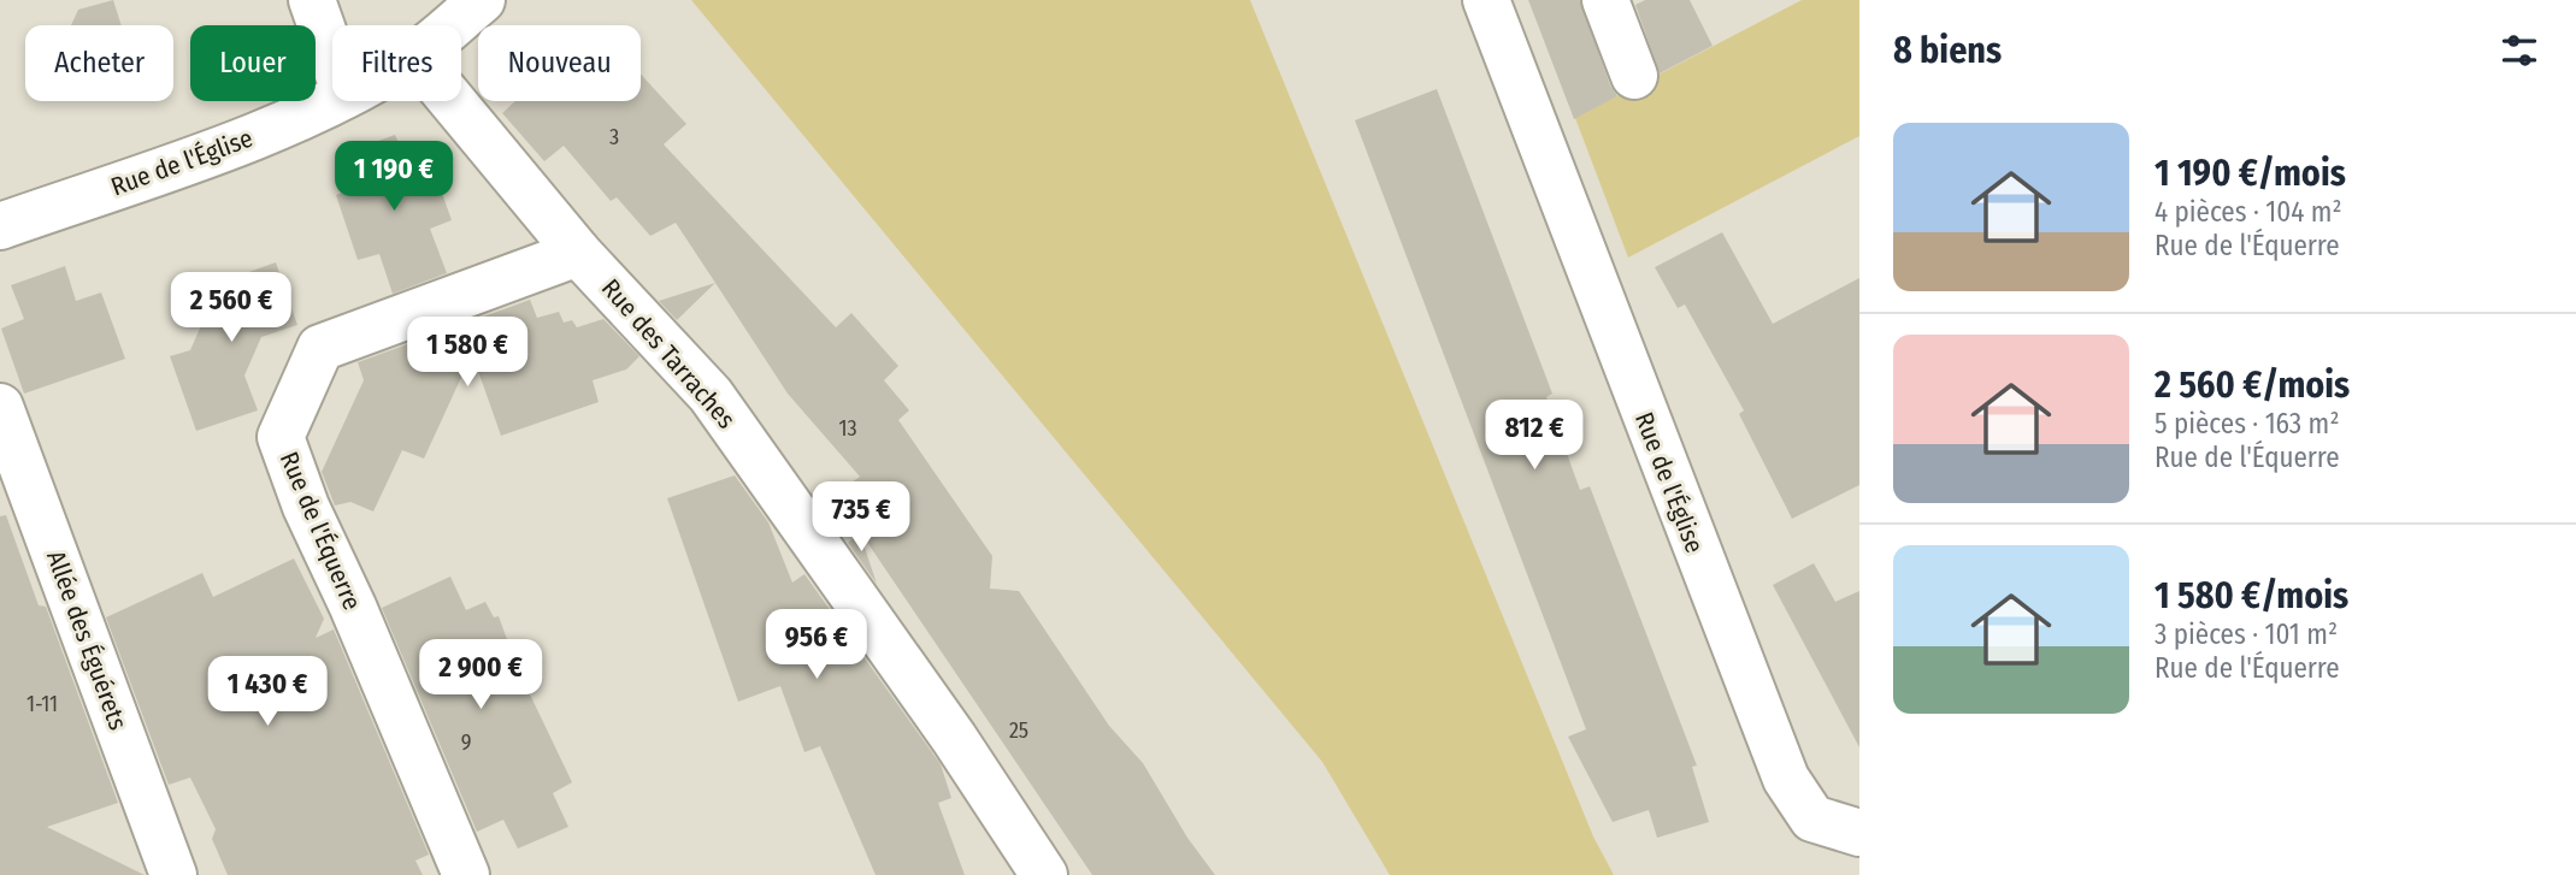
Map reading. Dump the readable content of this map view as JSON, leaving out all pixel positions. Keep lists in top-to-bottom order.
{
  "streets": {
    "street": [
      "Rue de l'Église",
      "Rue des Tarraches",
      "Rue de l'Équerre",
      "Allée des Éguérets"
    ]
  },
  "crossings": [
    ["Rue des Tarraches", "Rue de l'Équerre"]
  ],
  "house_numbers": [
    "3",
    "13",
    "1-11",
    "25",
    "9"
  ],
  "page": {
    "heading": "8 biens",
    "chip": [
      "Acheter",
      "Louer",
      "Filtres",
      "Nouveau"
    ],
    "list": [
      {
        "name": "1 190 €/mois",
        "note": "4 pièces · 104 m² · Rue de l'Équerre"
      },
      {
        "name": "2 560 €/mois",
        "note": "5 pièces · 163 m² · Rue de l'Équerre"
      },
      {
        "name": "1 580 €/mois",
        "note": "3 pièces · 101 m² · Rue de l'Équerre"
      }
    ],
    "price": [
      "1 190 €",
      "2 560 €",
      "1 580 €",
      "812 €",
      "735 €",
      "956 €",
      "2 900 €",
      "1 430 €"
    ]
  }
}
